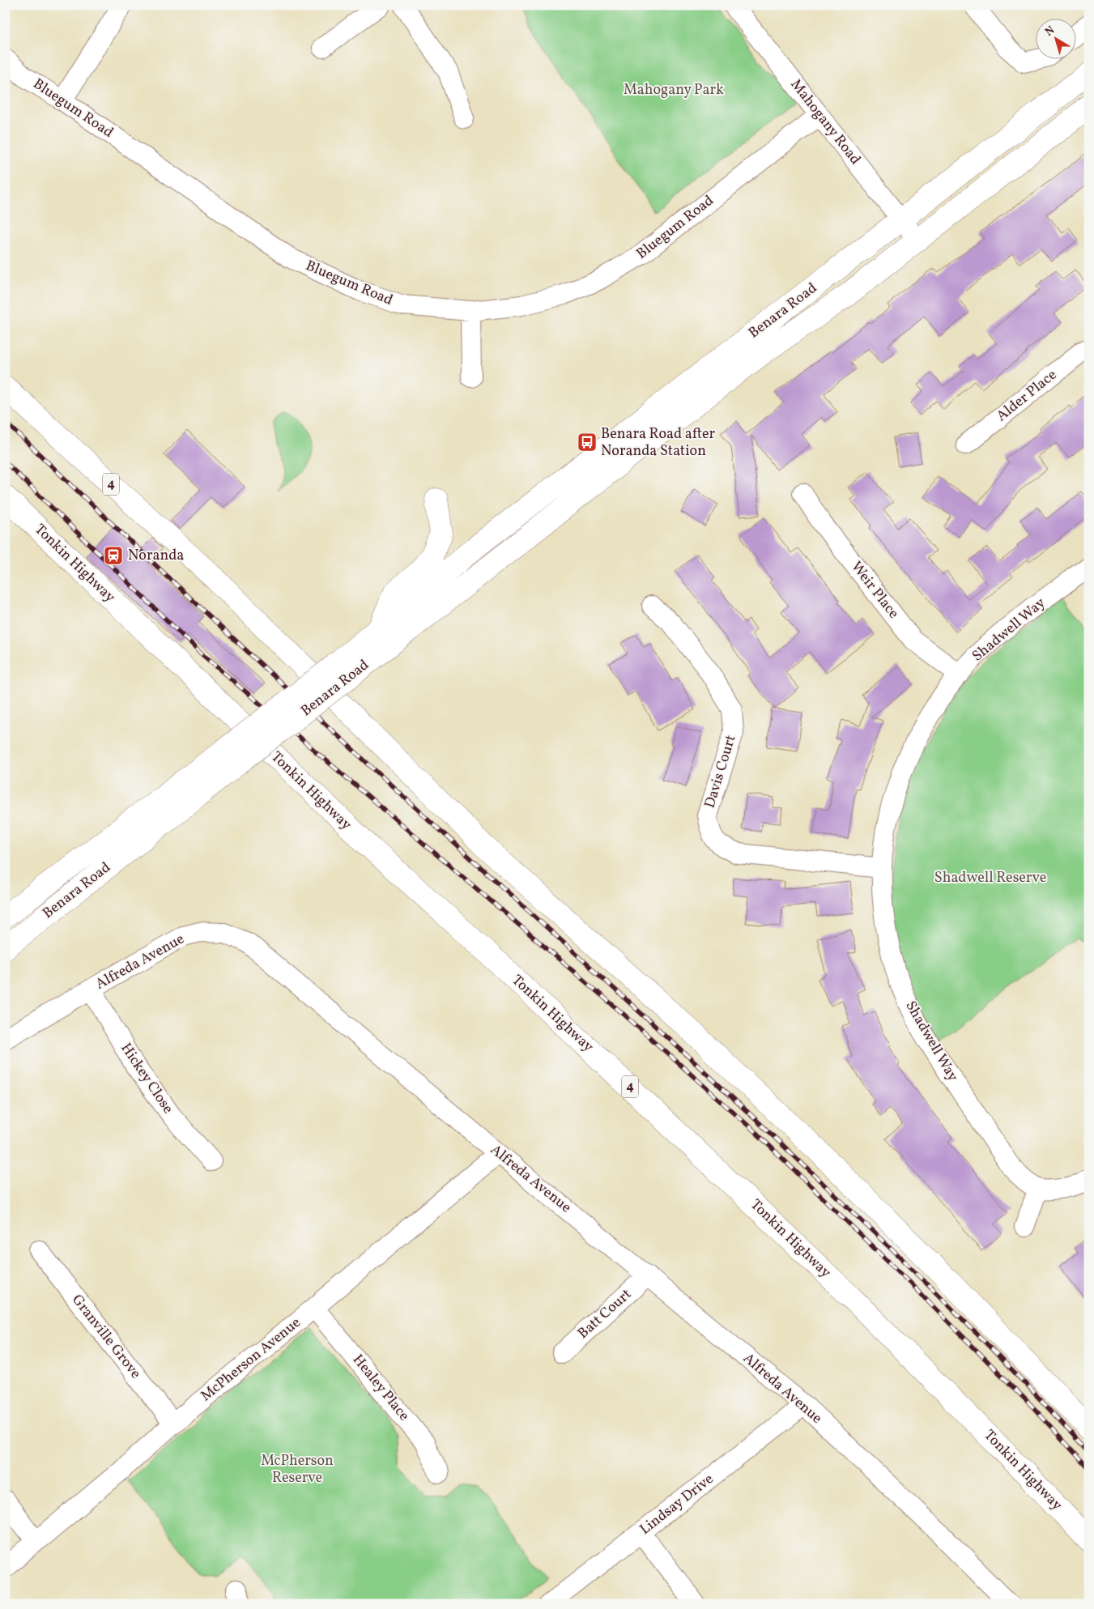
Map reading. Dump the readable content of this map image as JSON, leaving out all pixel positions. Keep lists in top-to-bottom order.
{
  "streets": {
    "main road": ["Benara Road", "4", "Tonkin Highway"],
    "street": [
      "Bluegum Road",
      "Mahogany Road",
      "Alder Place",
      "Weir Place",
      "Shadwell Way",
      "Davis Court",
      "Alfreda Avenue",
      "Hickey Close",
      "Batt Court",
      "Granville Grove",
      "McPherson Avenue",
      "Healey Place",
      "Lindsay Drive"
    ]
  },
  "crossings": [
    ["Bluegum Road", "Mahogany Road"],
    ["Mahogany Road", "Benara Road"],
    ["Weir Place", "Shadwell Way"],
    ["Shadwell Way", "Davis Court"],
    ["Alfreda Avenue", "Hickey Close"],
    ["Alfreda Avenue", "Batt Court"],
    ["Alfreda Avenue", "McPherson Avenue"],
    ["Alfreda Avenue", "Lindsay Drive"],
    ["Granville Grove", "McPherson Avenue"],
    ["McPherson Avenue", "Healey Place"]
  ],
  "parks": ["Mahogany Park", "Shadwell Reserve", "McPherson Reserve"],
  "places": {
    "bus stop": ["Benara Road after Noranda Station"],
    "station": ["Noranda"]
  },
  "north": "top left"
}
